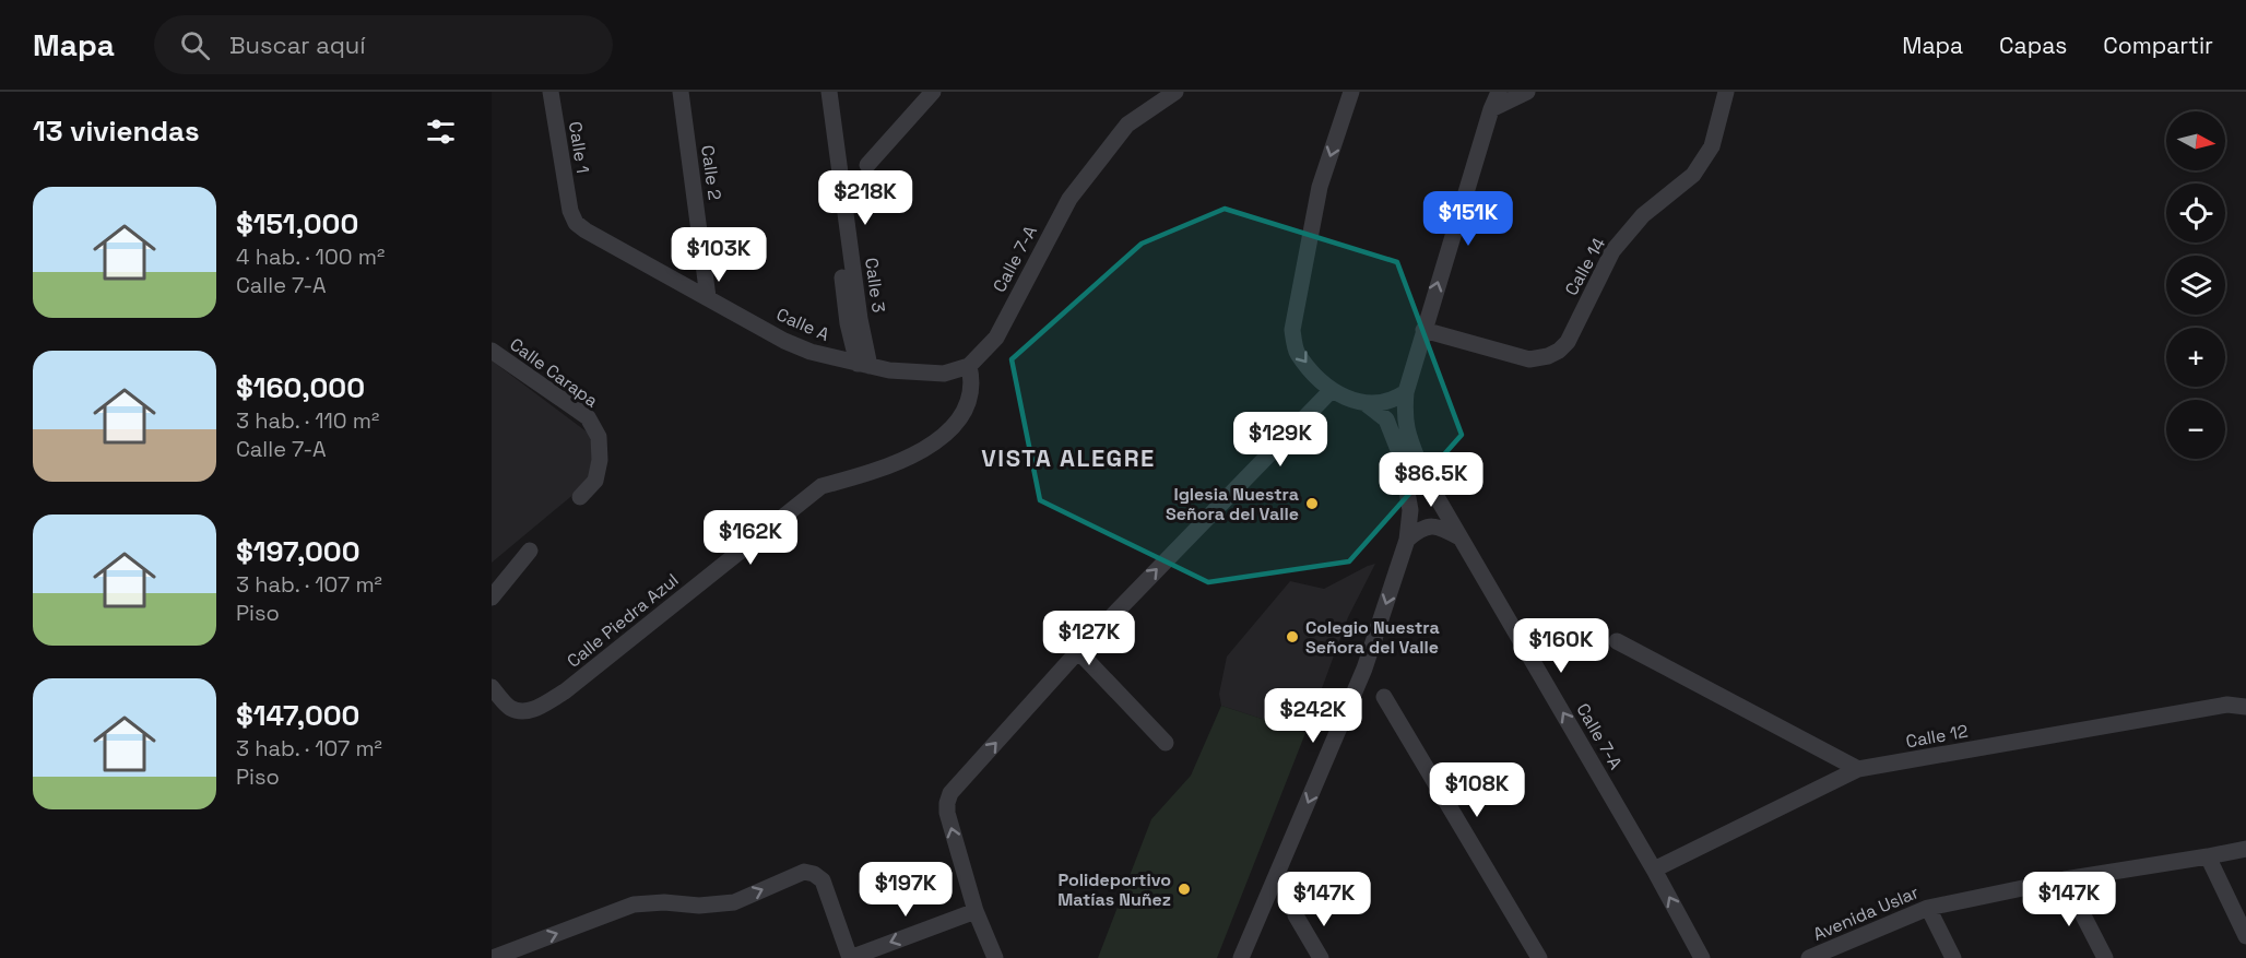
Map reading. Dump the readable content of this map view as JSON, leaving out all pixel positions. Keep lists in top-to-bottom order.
{
  "streets": {
    "street": [
      "Calle 1",
      "Calle 2",
      "Calle 7-A",
      "Calle 14",
      "Calle 3",
      "Calle A",
      "Calle Carapa",
      "Calle Piedra Azul",
      "Calle 12",
      "Avenida Uslar"
    ]
  },
  "crossings": [
    ["Calle 1", "Calle A"],
    ["Calle 2", "Calle A"],
    ["Calle 7-A", "Calle 14"],
    ["Calle 7-A", "Calle Piedra Azul"],
    ["Calle 7-A", "Calle 12"],
    ["Calle 3", "Calle A"]
  ],
  "districts": ["VISTA ALEGRE"],
  "places": ["Iglesia Nuestra Señora del Valle", "Colegio Nuestra Señora del Valle", "Polideportivo Matías Nuñez"],
  "north": "right",
  "page": {
    "header": "Mapa",
    "search": "Buscar aquí",
    "nav": ["Mapa", "Capas", "Compartir"],
    "heading": "13 viviendas",
    "map_buttons": ["+", "−"],
    "list": [
      {
        "name": "$151,000",
        "note": "4 hab. · 100 m² · Calle 7-A"
      },
      {
        "name": "$160,000",
        "note": "3 hab. · 110 m² · Calle 7-A"
      },
      {
        "name": "$197,000",
        "note": "3 hab. · 107 m² · Piso"
      },
      {
        "name": "$147,000",
        "note": "3 hab. · 107 m² · Piso"
      }
    ],
    "price": [
      "$218K",
      "$151K",
      "$103K",
      "$129K",
      "$86.5K",
      "$162K",
      "$127K",
      "$160K",
      "$242K",
      "$108K",
      "$197K",
      "$147K",
      "$147K"
    ]
  }
}
